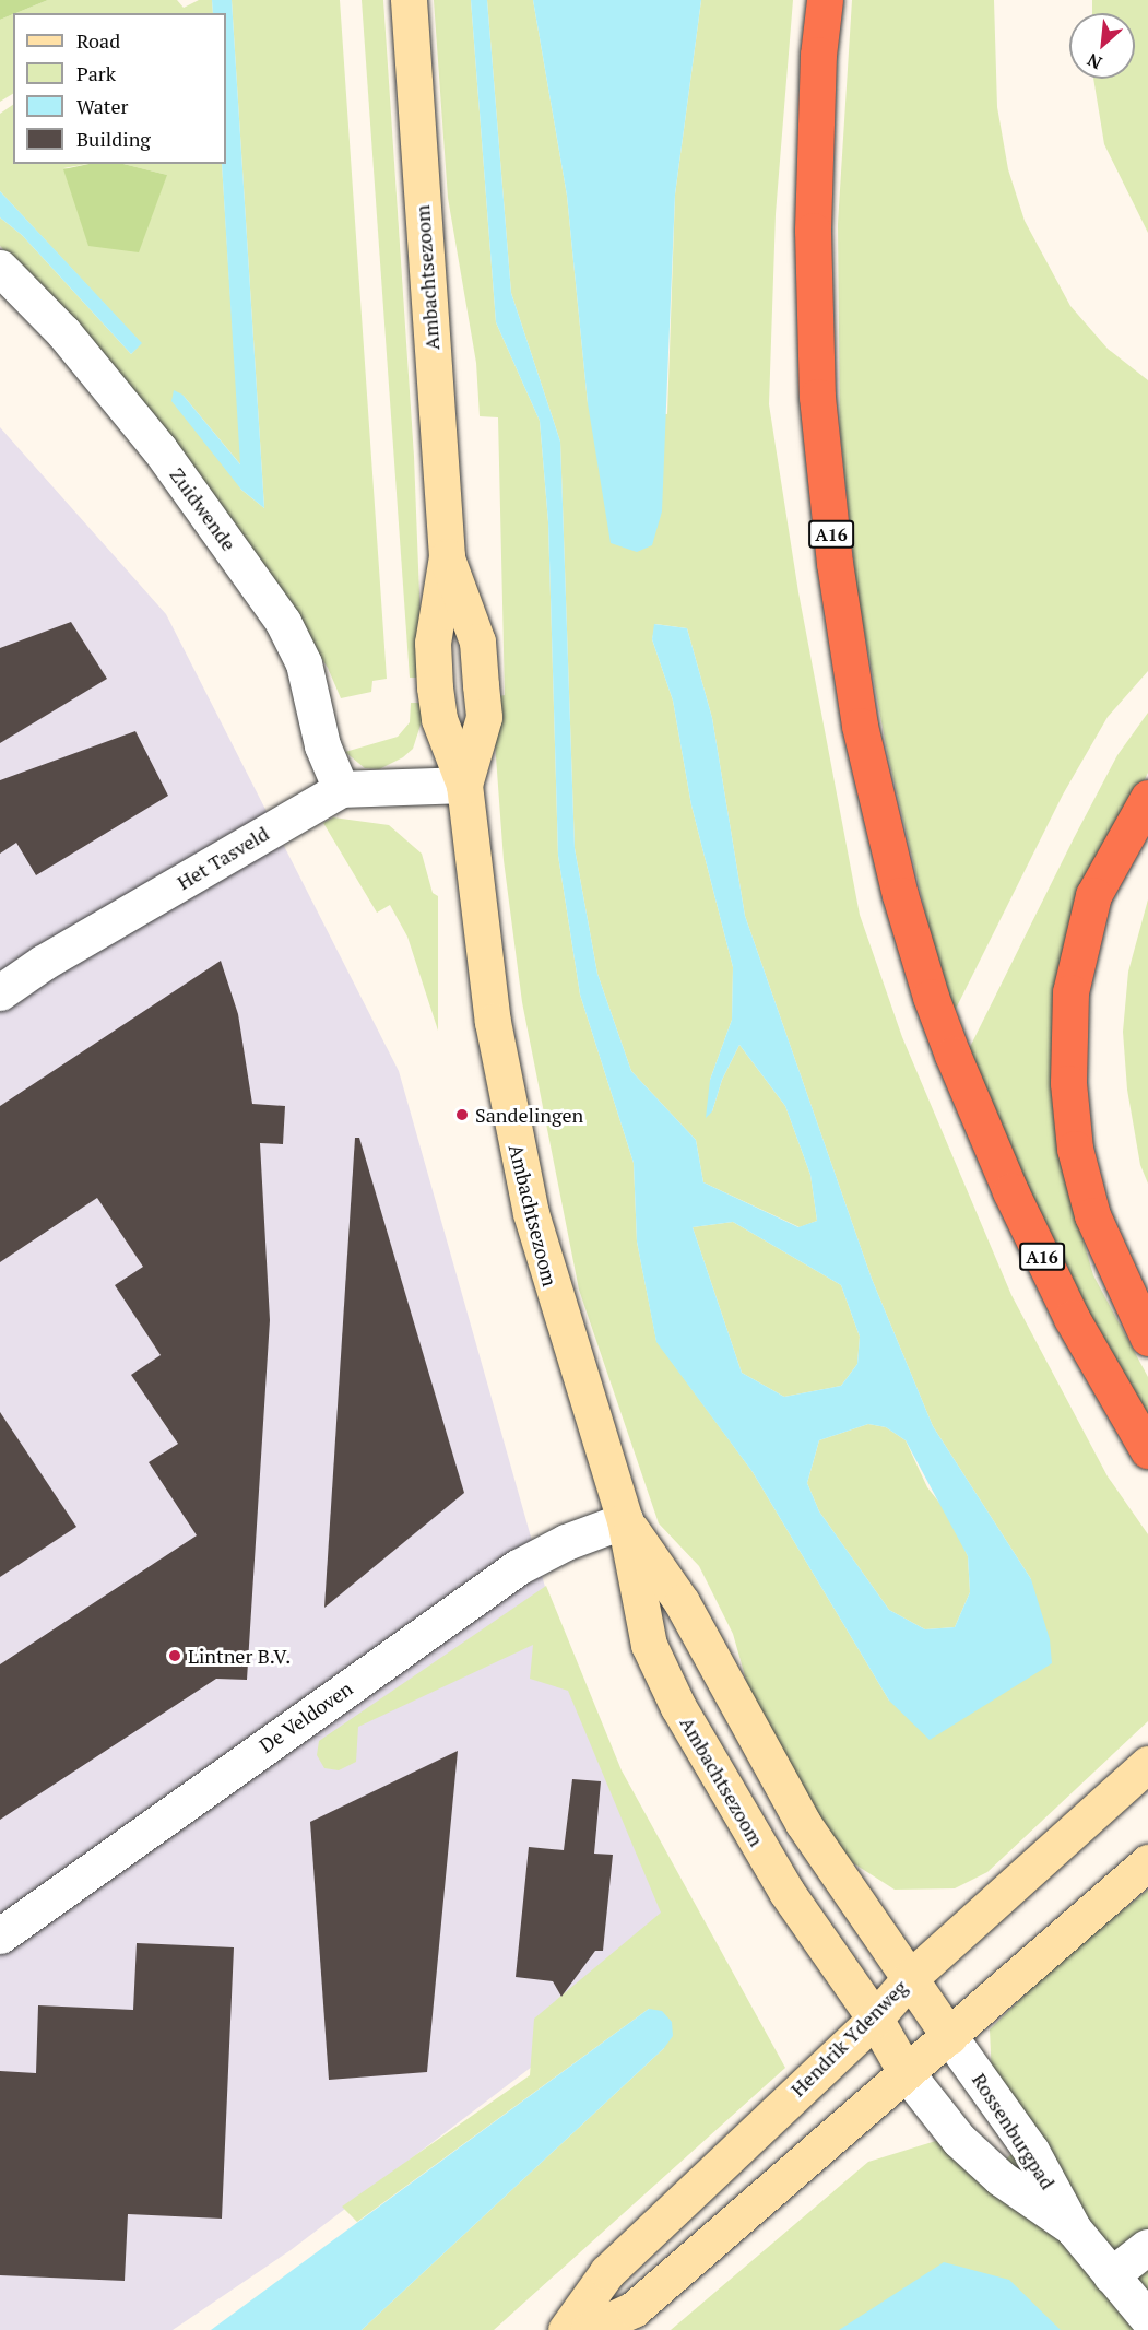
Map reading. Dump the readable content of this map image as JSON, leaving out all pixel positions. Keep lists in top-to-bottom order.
{
  "streets": {
    "highway": ["A16"],
    "street": [
      "Ambachtsezoom",
      "Zuidwende",
      "Het Tasveld",
      "De Veldoven",
      "Hendrik Ydenweg",
      "Rossenburgpad"
    ]
  },
  "crossings": [
    ["Ambachtsezoom", "Het Tasveld"],
    ["Ambachtsezoom", "De Veldoven"],
    ["Ambachtsezoom", "Hendrik Ydenweg"],
    ["Ambachtsezoom", "Rossenburgpad"],
    ["Zuidwende", "Het Tasveld"]
  ],
  "places": ["Sandelingen", "Lintner B.V."],
  "legend": [
    "Road",
    "Park",
    "Water",
    "Building"
  ],
  "north": "bottom left"
}
